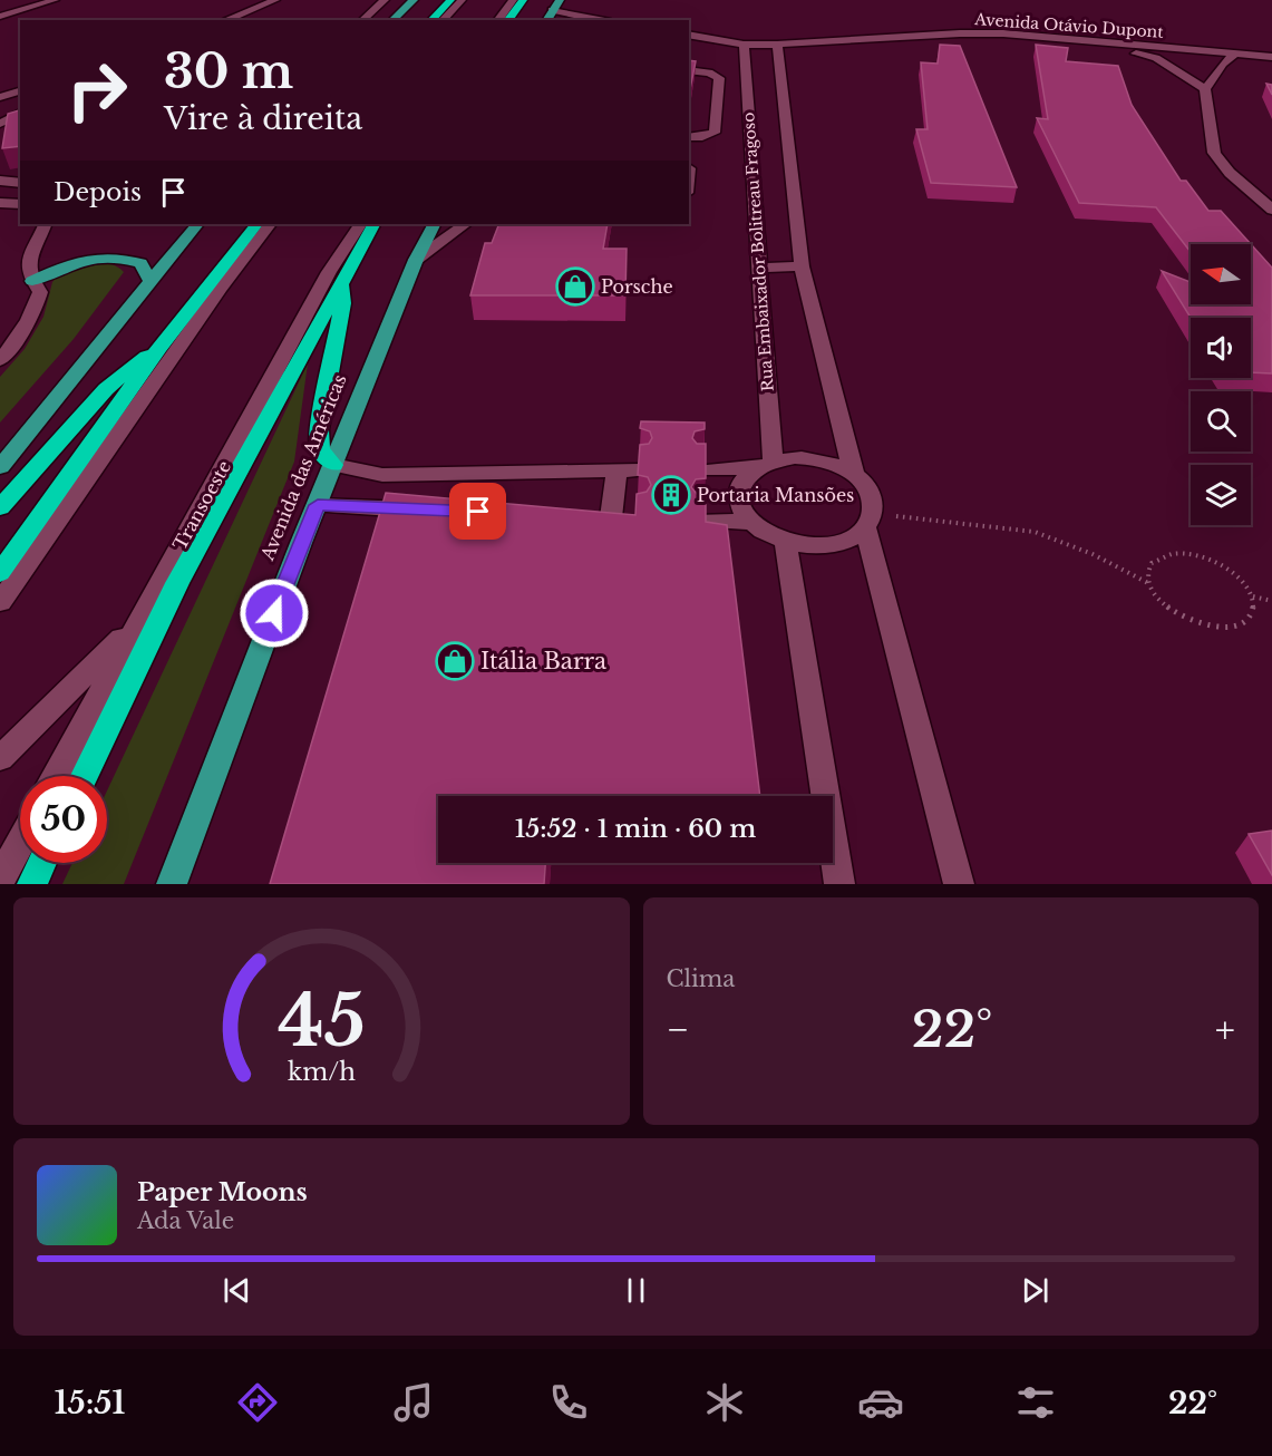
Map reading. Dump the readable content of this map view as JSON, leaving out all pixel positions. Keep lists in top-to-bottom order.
{
  "streets": {
    "main road": ["Avenida das Américas"],
    "street": ["Avenida Otávio Dupont", "Rua Embaixador Bolitreau Fragoso", "Transoeste"]
  },
  "crossings": [
    ["Avenida Otávio Dupont", "Rua Embaixador Bolitreau Fragoso"]
  ],
  "places": {
    "shop": ["Porsche", "Itália Barra"],
    "building": ["Portaria Mansões"]
  },
  "north": "left",
  "page": {
    "turn": ["30 m", "Vire à direita"],
    "then": "Depois",
    "limit": "50",
    "trip": "15:52 · 1 min · 60 m",
    "tile": "Clima",
    "heat": ["−", "22°", "+"],
    "song": ["Paper Moons", "Ada Vale"],
    "tabs": ["15:51", "22°"],
    "gauge": ["45", "km/h"]
  }
}
